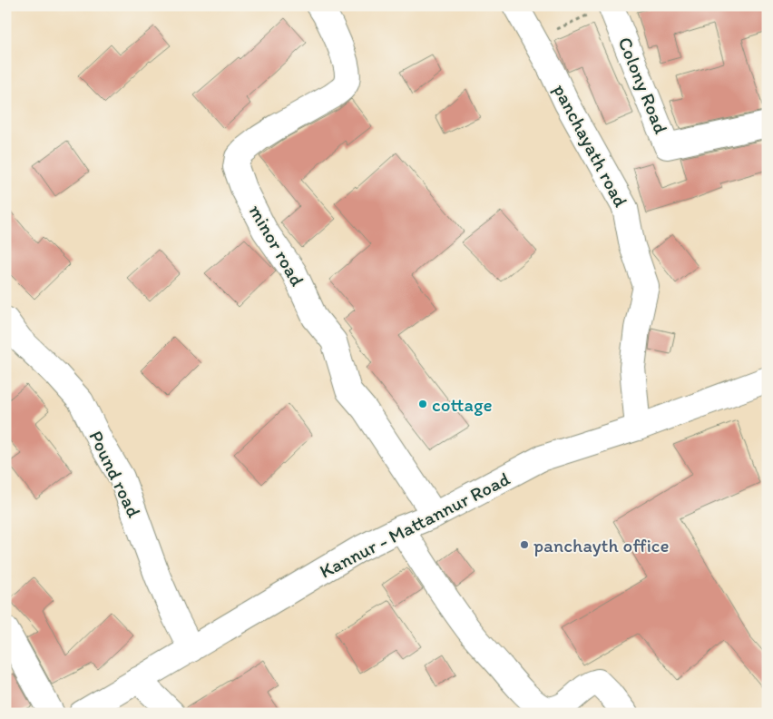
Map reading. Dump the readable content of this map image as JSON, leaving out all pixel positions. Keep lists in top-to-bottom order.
{
  "streets": {
    "street": [
      "Colony Road",
      "panchayath road",
      "minor road",
      "Pound road",
      "Kannur - Mattannur Road"
    ]
  },
  "crossings": [
    ["panchayath road", "Kannur - Mattannur Road"],
    ["minor road", "Kannur - Mattannur Road"],
    ["Pound road", "Kannur - Mattannur Road"]
  ],
  "places": ["cottage", "panchayth office"]
}
